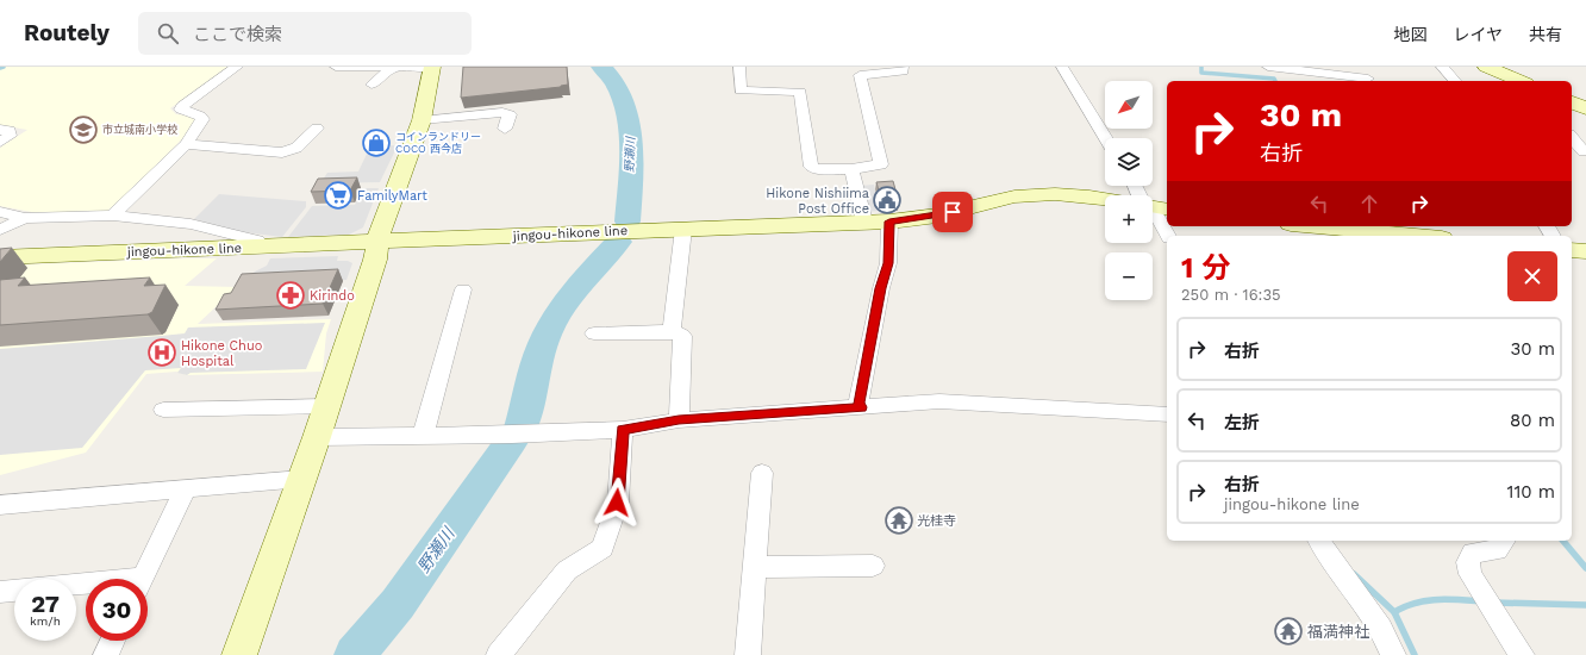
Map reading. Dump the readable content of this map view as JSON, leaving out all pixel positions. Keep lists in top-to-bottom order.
{
  "streets": {
    "main road": ["jingou-hikone line"]
  },
  "water": ["野瀬川"],
  "places": {
    "school or university": ["市立城南小学校"],
    "shop": ["コインランドリー COCO 西今店"],
    "supermarket": ["FamilyMart"],
    "public building": ["Hikone Nishiima Post Office"],
    "pharmacy": ["Kirindo"],
    "hospital": ["Hikone Chuo Hospital"],
    "temple": ["光桂寺", "福満神社"]
  },
  "north": "bottom left",
  "page": {
    "header": "Routely",
    "search": "ここで検索",
    "nav": ["地図", "レイヤ", "共有"],
    "map_buttons": ["+", "−"],
    "turn": ["30 m", "右折"],
    "heading": ["1 分", "250 m · 16:35"],
    "list": [
      {
        "name": "右折",
        "value": "30 m"
      },
      {
        "name": "左折",
        "value": "80 m"
      },
      {
        "name": "右折",
        "note": "jingou-hikone line",
        "value": "110 m"
      }
    ],
    "speed": "27 km/h",
    "limit": "30"
  }
}
